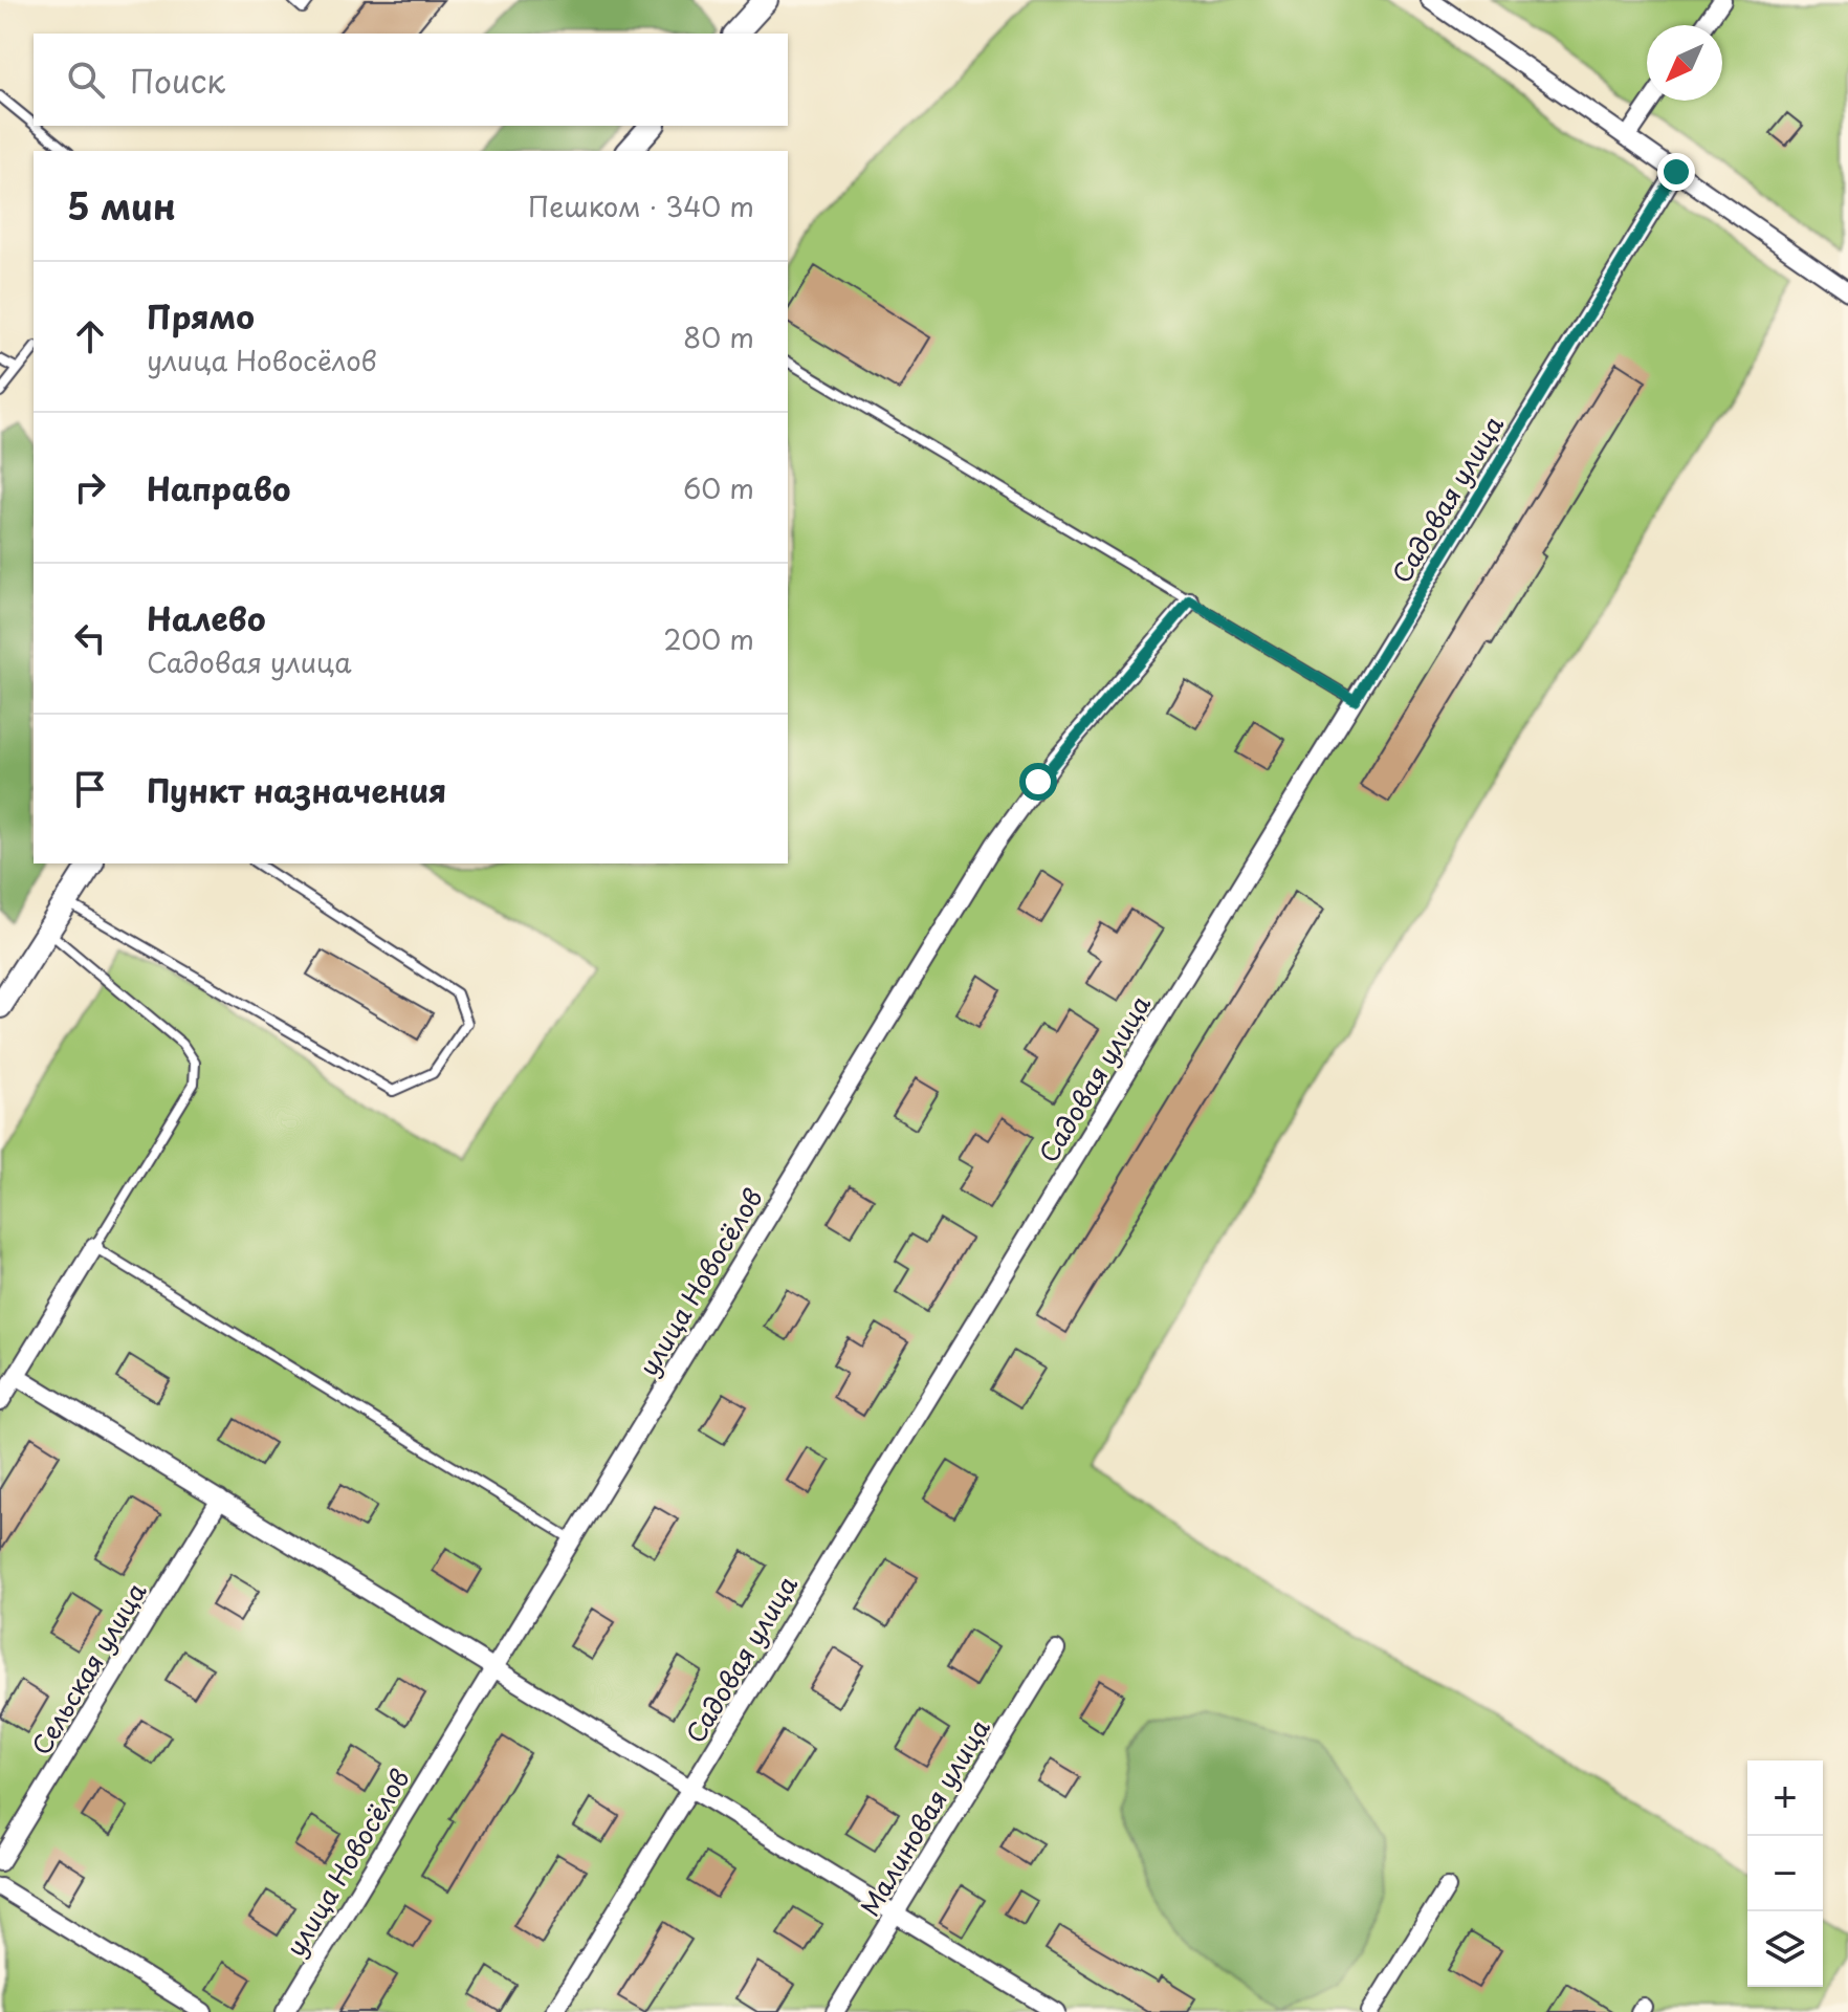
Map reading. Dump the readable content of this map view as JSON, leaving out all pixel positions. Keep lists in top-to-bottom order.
{
  "streets": {
    "street": [
      "Садовая улица",
      "улица Новосёлов",
      "Сельская улица",
      "Малиновая улица"
    ]
  },
  "north": "bottom left",
  "page": {
    "search": "Поиск",
    "heading": ["5 мин", "Пешком · 340 m"],
    "list": [
      ["Прямо", "улица Новосёлов", "80 m"],
      ["Направо", "60 m"],
      ["Налево", "Садовая улица", "200 m"],
      "Пункт назначения"
    ],
    "map_buttons": ["+", "−"]
  }
}
